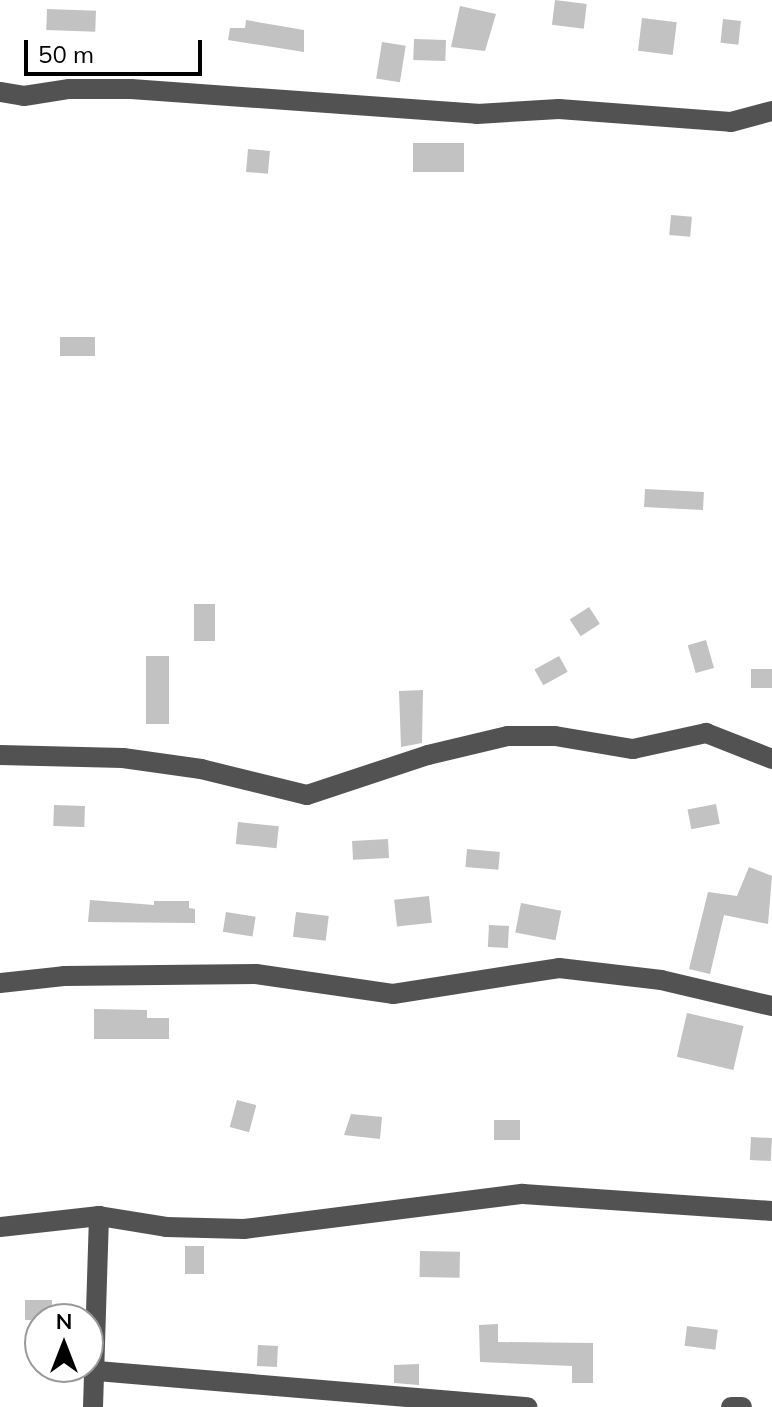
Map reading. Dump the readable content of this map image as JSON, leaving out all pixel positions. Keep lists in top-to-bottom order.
{
  "scale_bar": "50 m",
  "north": "top"
}
